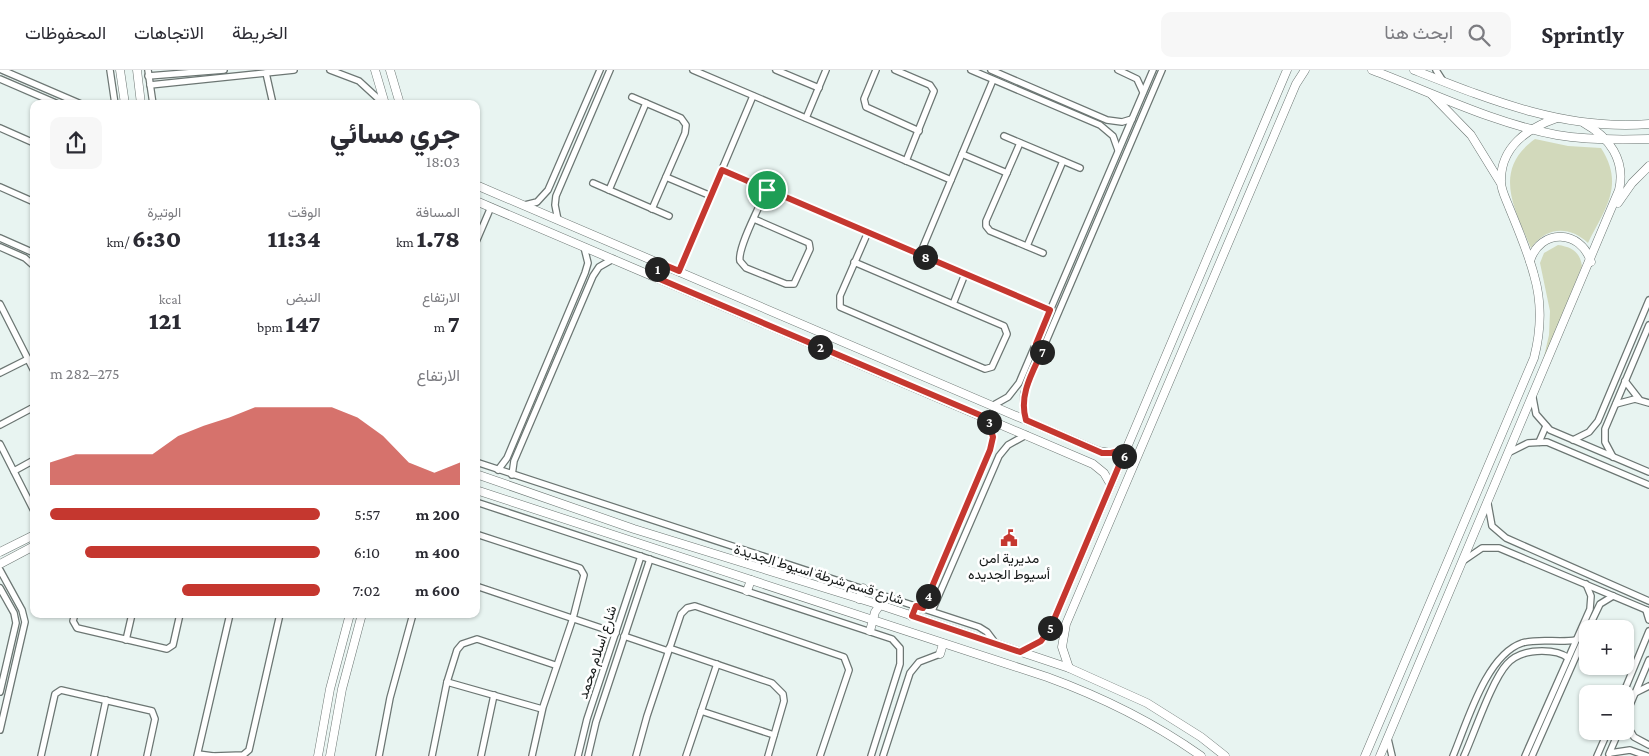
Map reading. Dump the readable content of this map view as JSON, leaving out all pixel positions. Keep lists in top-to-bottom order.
{
  "streets": {
    "main road": ["شارع قسم شرطة اسيوط الجديدة"],
    "street": ["شارع اسلام محمد"]
  },
  "places": {
    "public building": ["مديرية امن أسيوط الجديده"]
  },
  "page": {
    "header": "Sprintly",
    "search": "ابحث هنا",
    "nav": ["الخريطة", "الاتجاهات", "المحفوظات"],
    "heading": ["جري مسائي", "18:03"],
    "stats": [
      ["المسافة", "1.78 km"],
      ["الوقت", "11:34"],
      ["الوتيرة", "6:30 /km"],
      ["الارتفاع", "7 m"],
      ["النبض", "147 bpm"],
      ["kcal", "121"]
    ],
    "pins": [
      "8",
      "1",
      "2",
      "7",
      "3",
      "6",
      "4",
      "5"
    ],
    "chart": ["الارتفاع", "275–282 m"],
    "list": [
      {
        "name": "200 m",
        "note": "5:57"
      },
      {
        "name": "400 m",
        "note": "6:10"
      },
      {
        "name": "600 m",
        "note": "7:02"
      }
    ],
    "map_buttons": ["+", "−"]
  }
}
